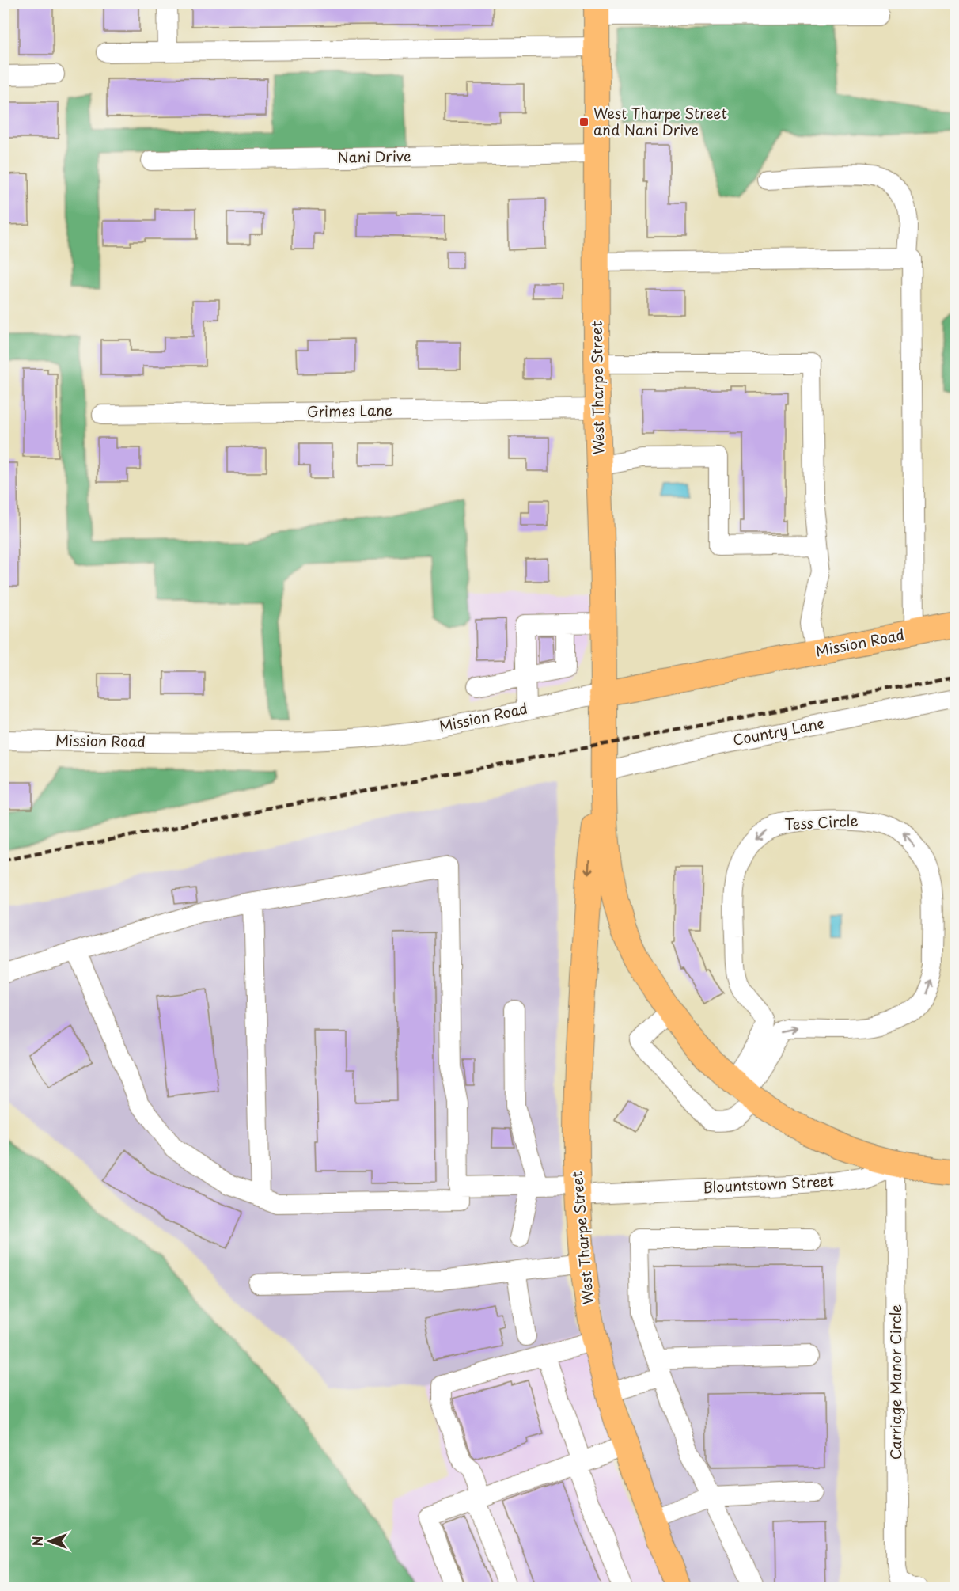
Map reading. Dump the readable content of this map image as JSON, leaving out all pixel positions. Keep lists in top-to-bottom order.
{
  "streets": {
    "main road": ["West Tharpe Street", "Mission Road"],
    "street": [
      "Nani Drive",
      "Grimes Lane",
      "Country Lane",
      "Tess Circle",
      "Blountstown Street",
      "Carriage Manor Circle"
    ]
  },
  "crossings": [
    ["Nani Drive", "West Tharpe Street"],
    ["West Tharpe Street", "Grimes Lane"],
    ["West Tharpe Street", "Mission Road"],
    ["West Tharpe Street", "Country Lane"],
    ["West Tharpe Street", "Blountstown Street"],
    ["Blountstown Street", "Carriage Manor Circle"]
  ],
  "places": {
    "transit": ["West Tharpe Street and Nani Drive"]
  },
  "north": "left"
}
